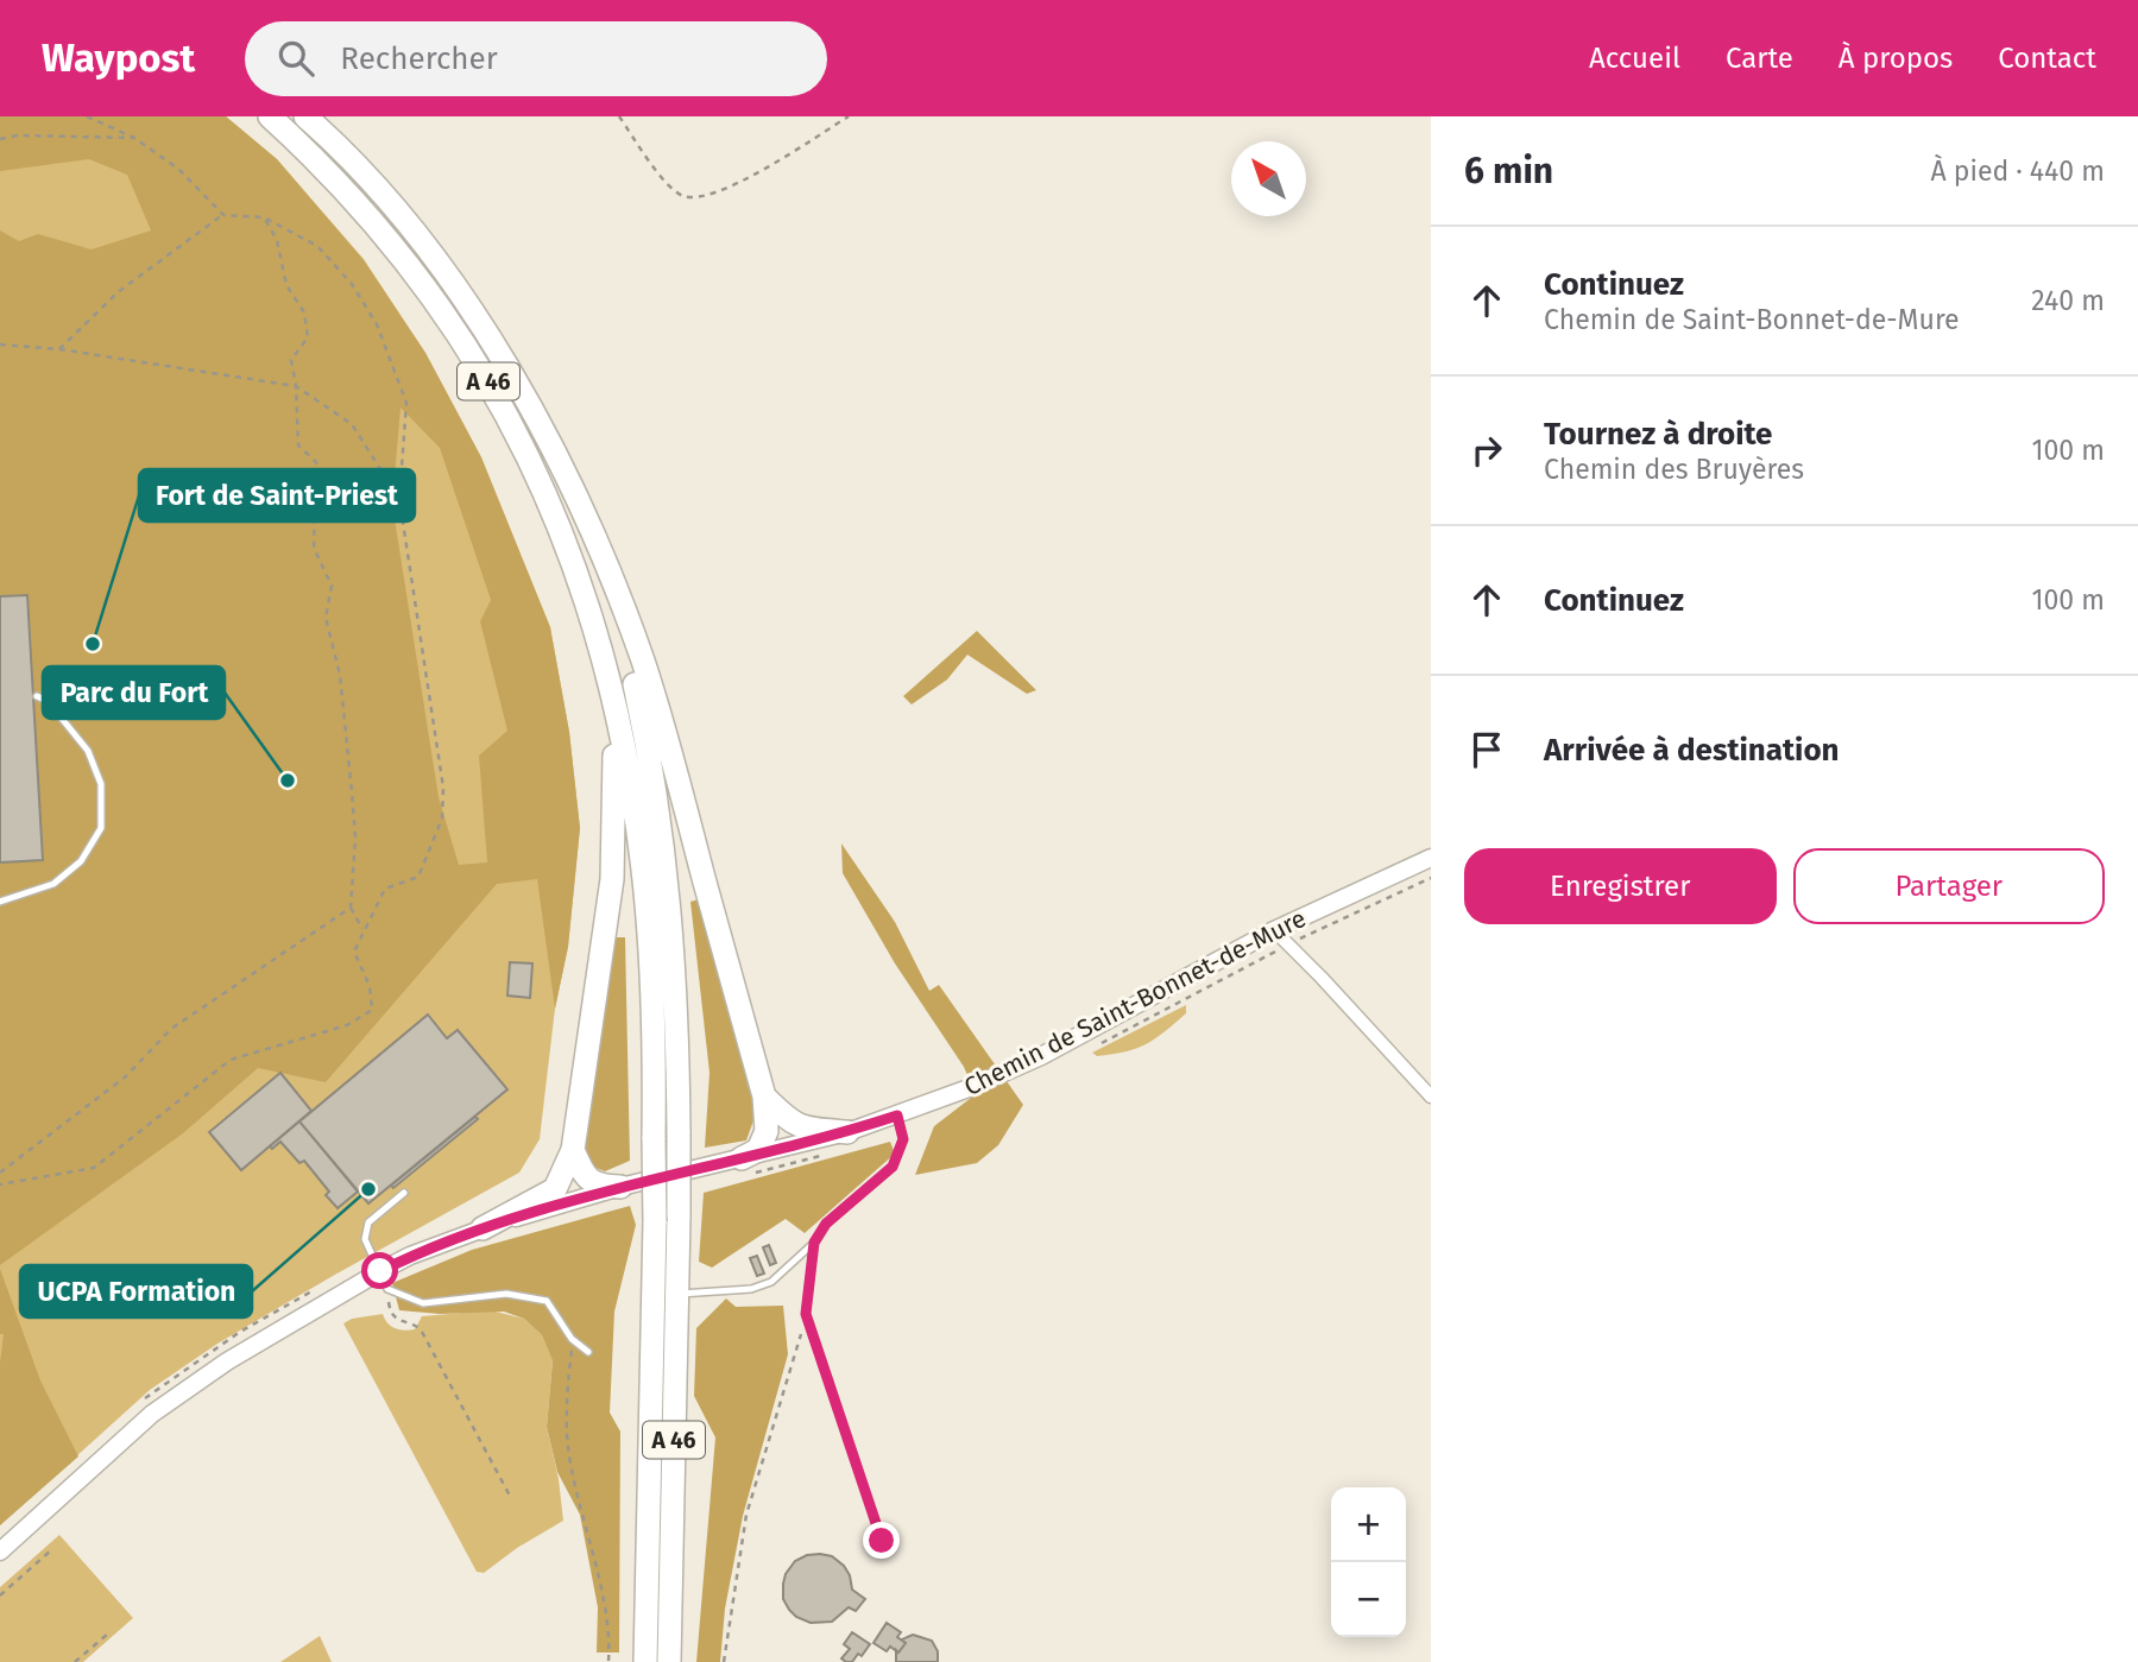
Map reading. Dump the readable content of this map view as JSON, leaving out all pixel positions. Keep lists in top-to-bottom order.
{
  "streets": {
    "highway": ["A 46"],
    "street": ["Chemin de Saint-Bonnet-de-Mure"]
  },
  "places": ["Fort de Saint-Priest", "Parc du Fort", "UCPA Formation"],
  "north": "top left",
  "page": {
    "header": "Waypost",
    "search": "Rechercher",
    "nav": [
      "Accueil",
      "Carte",
      "À propos",
      "Contact"
    ],
    "heading": ["6 min", "À pied · 440 m"],
    "list": [
      ["Continuez", "Chemin de Saint-Bonnet-de-Mure", "240 m"],
      ["Tournez à droite", "Chemin des Bruyères", "100 m"],
      ["Continuez", "100 m"],
      "Arrivée à destination"
    ],
    "buttons": ["Enregistrer", "Partager"],
    "map_buttons": ["+", "−"]
  }
}
